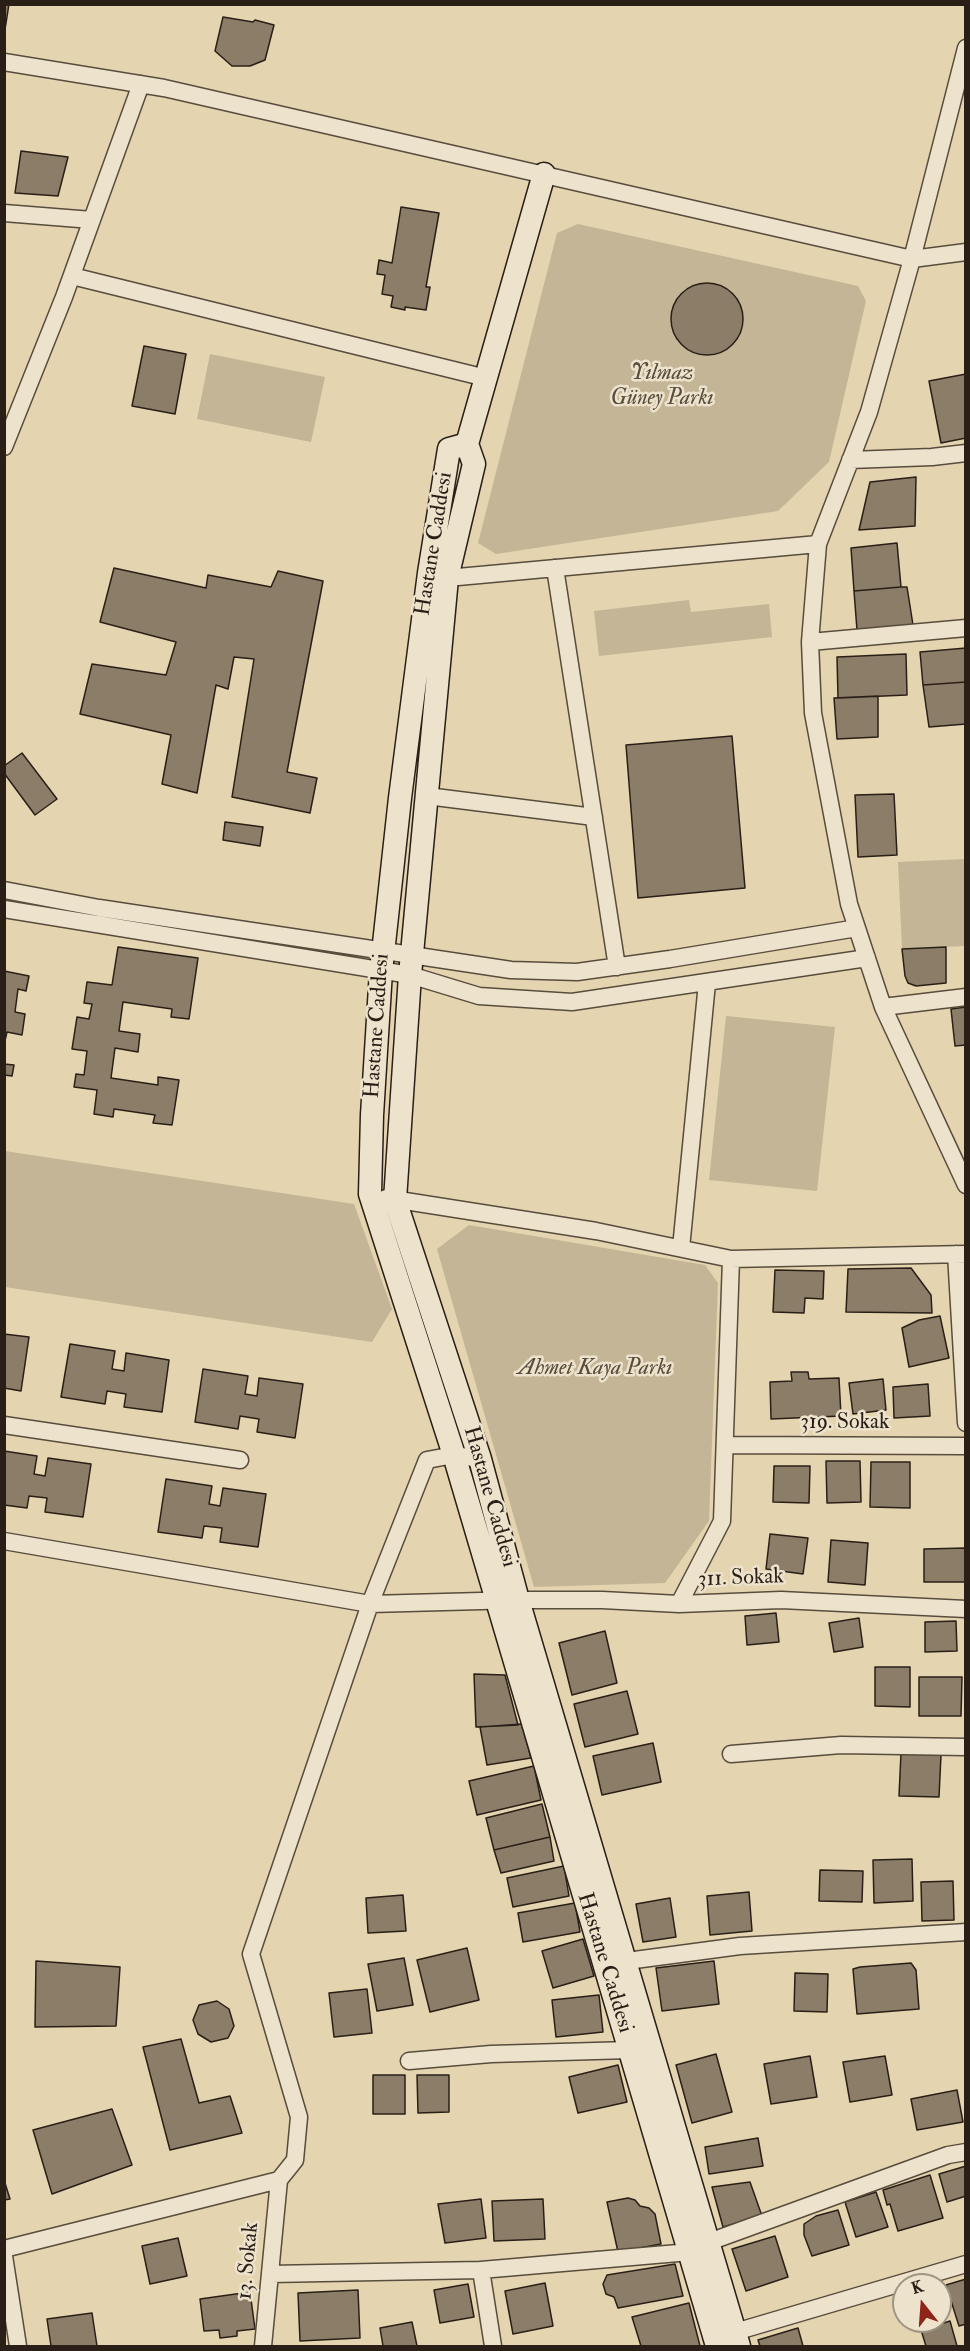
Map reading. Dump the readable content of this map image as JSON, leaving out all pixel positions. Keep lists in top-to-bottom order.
{
  "streets": {
    "main road": ["Hastane Caddesi"],
    "street": ["319. Sokak", "311. Sokak", "13. Sokak"]
  },
  "crossings": [
    ["Hastane Caddesi", "311. Sokak"]
  ],
  "parks": ["Yılmaz Güney Parkı", "Ahmet Kaya Parkı"],
  "north": "top"
}
